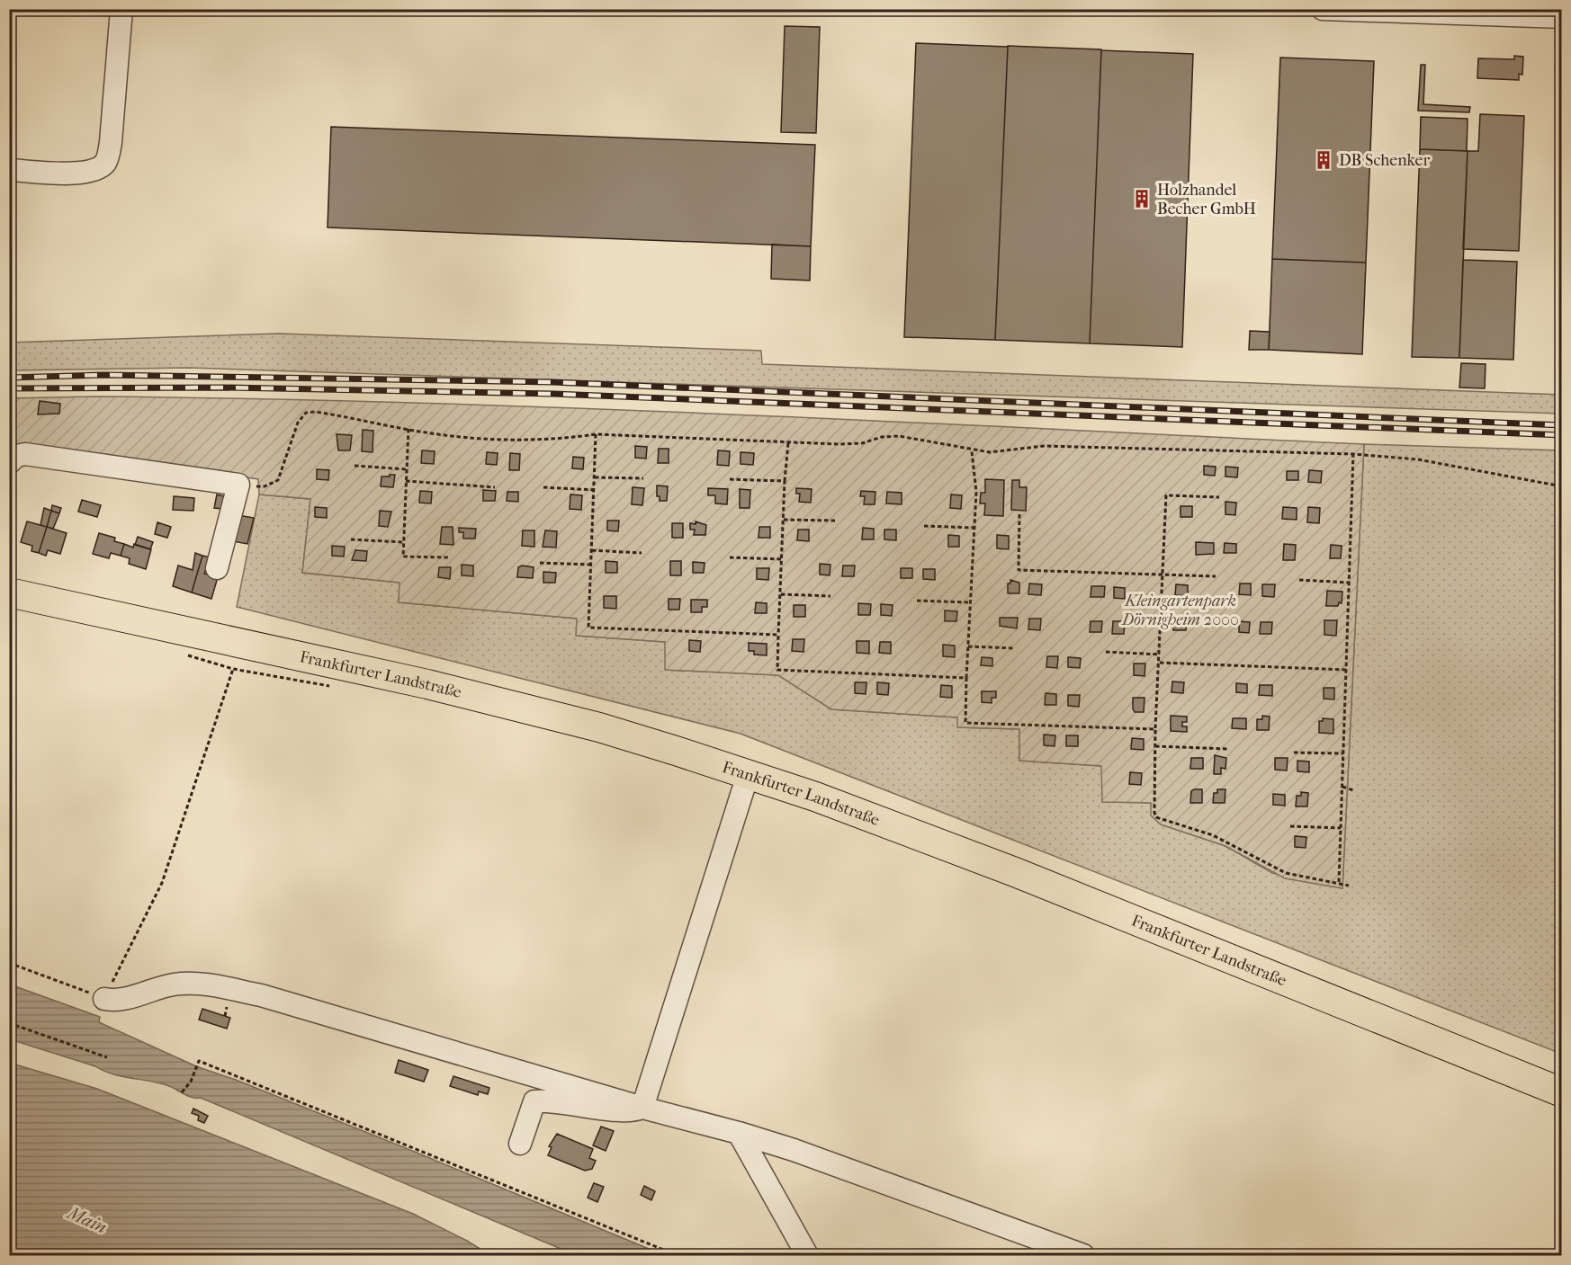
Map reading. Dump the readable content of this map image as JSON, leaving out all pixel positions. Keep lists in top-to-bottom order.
{
  "streets": {
    "main road": ["Frankfurter Landstraße"]
  },
  "water": ["Main"],
  "parks": ["Kleingartenpark Dörnigheim 2000"],
  "places": {
    "building": ["DB Schenker", "Holzhandel Becher GmbH"]
  }
}
